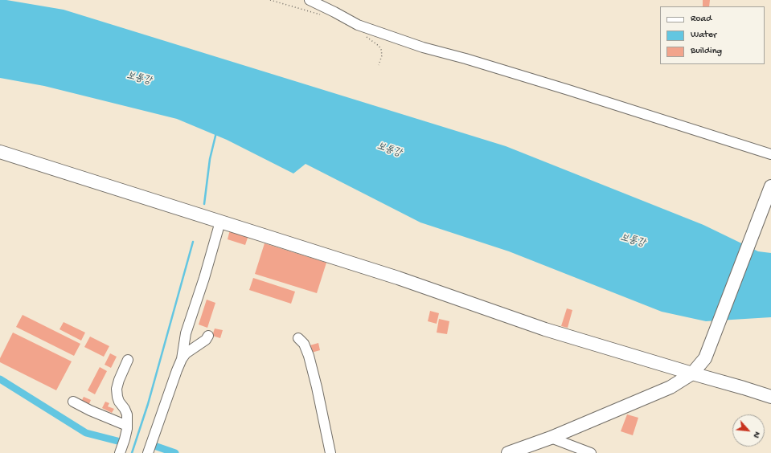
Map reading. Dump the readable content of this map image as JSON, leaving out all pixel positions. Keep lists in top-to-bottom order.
{
  "water": ["보통강"],
  "legend": ["Road", "Water", "Building"],
  "north": "bottom right"
}
